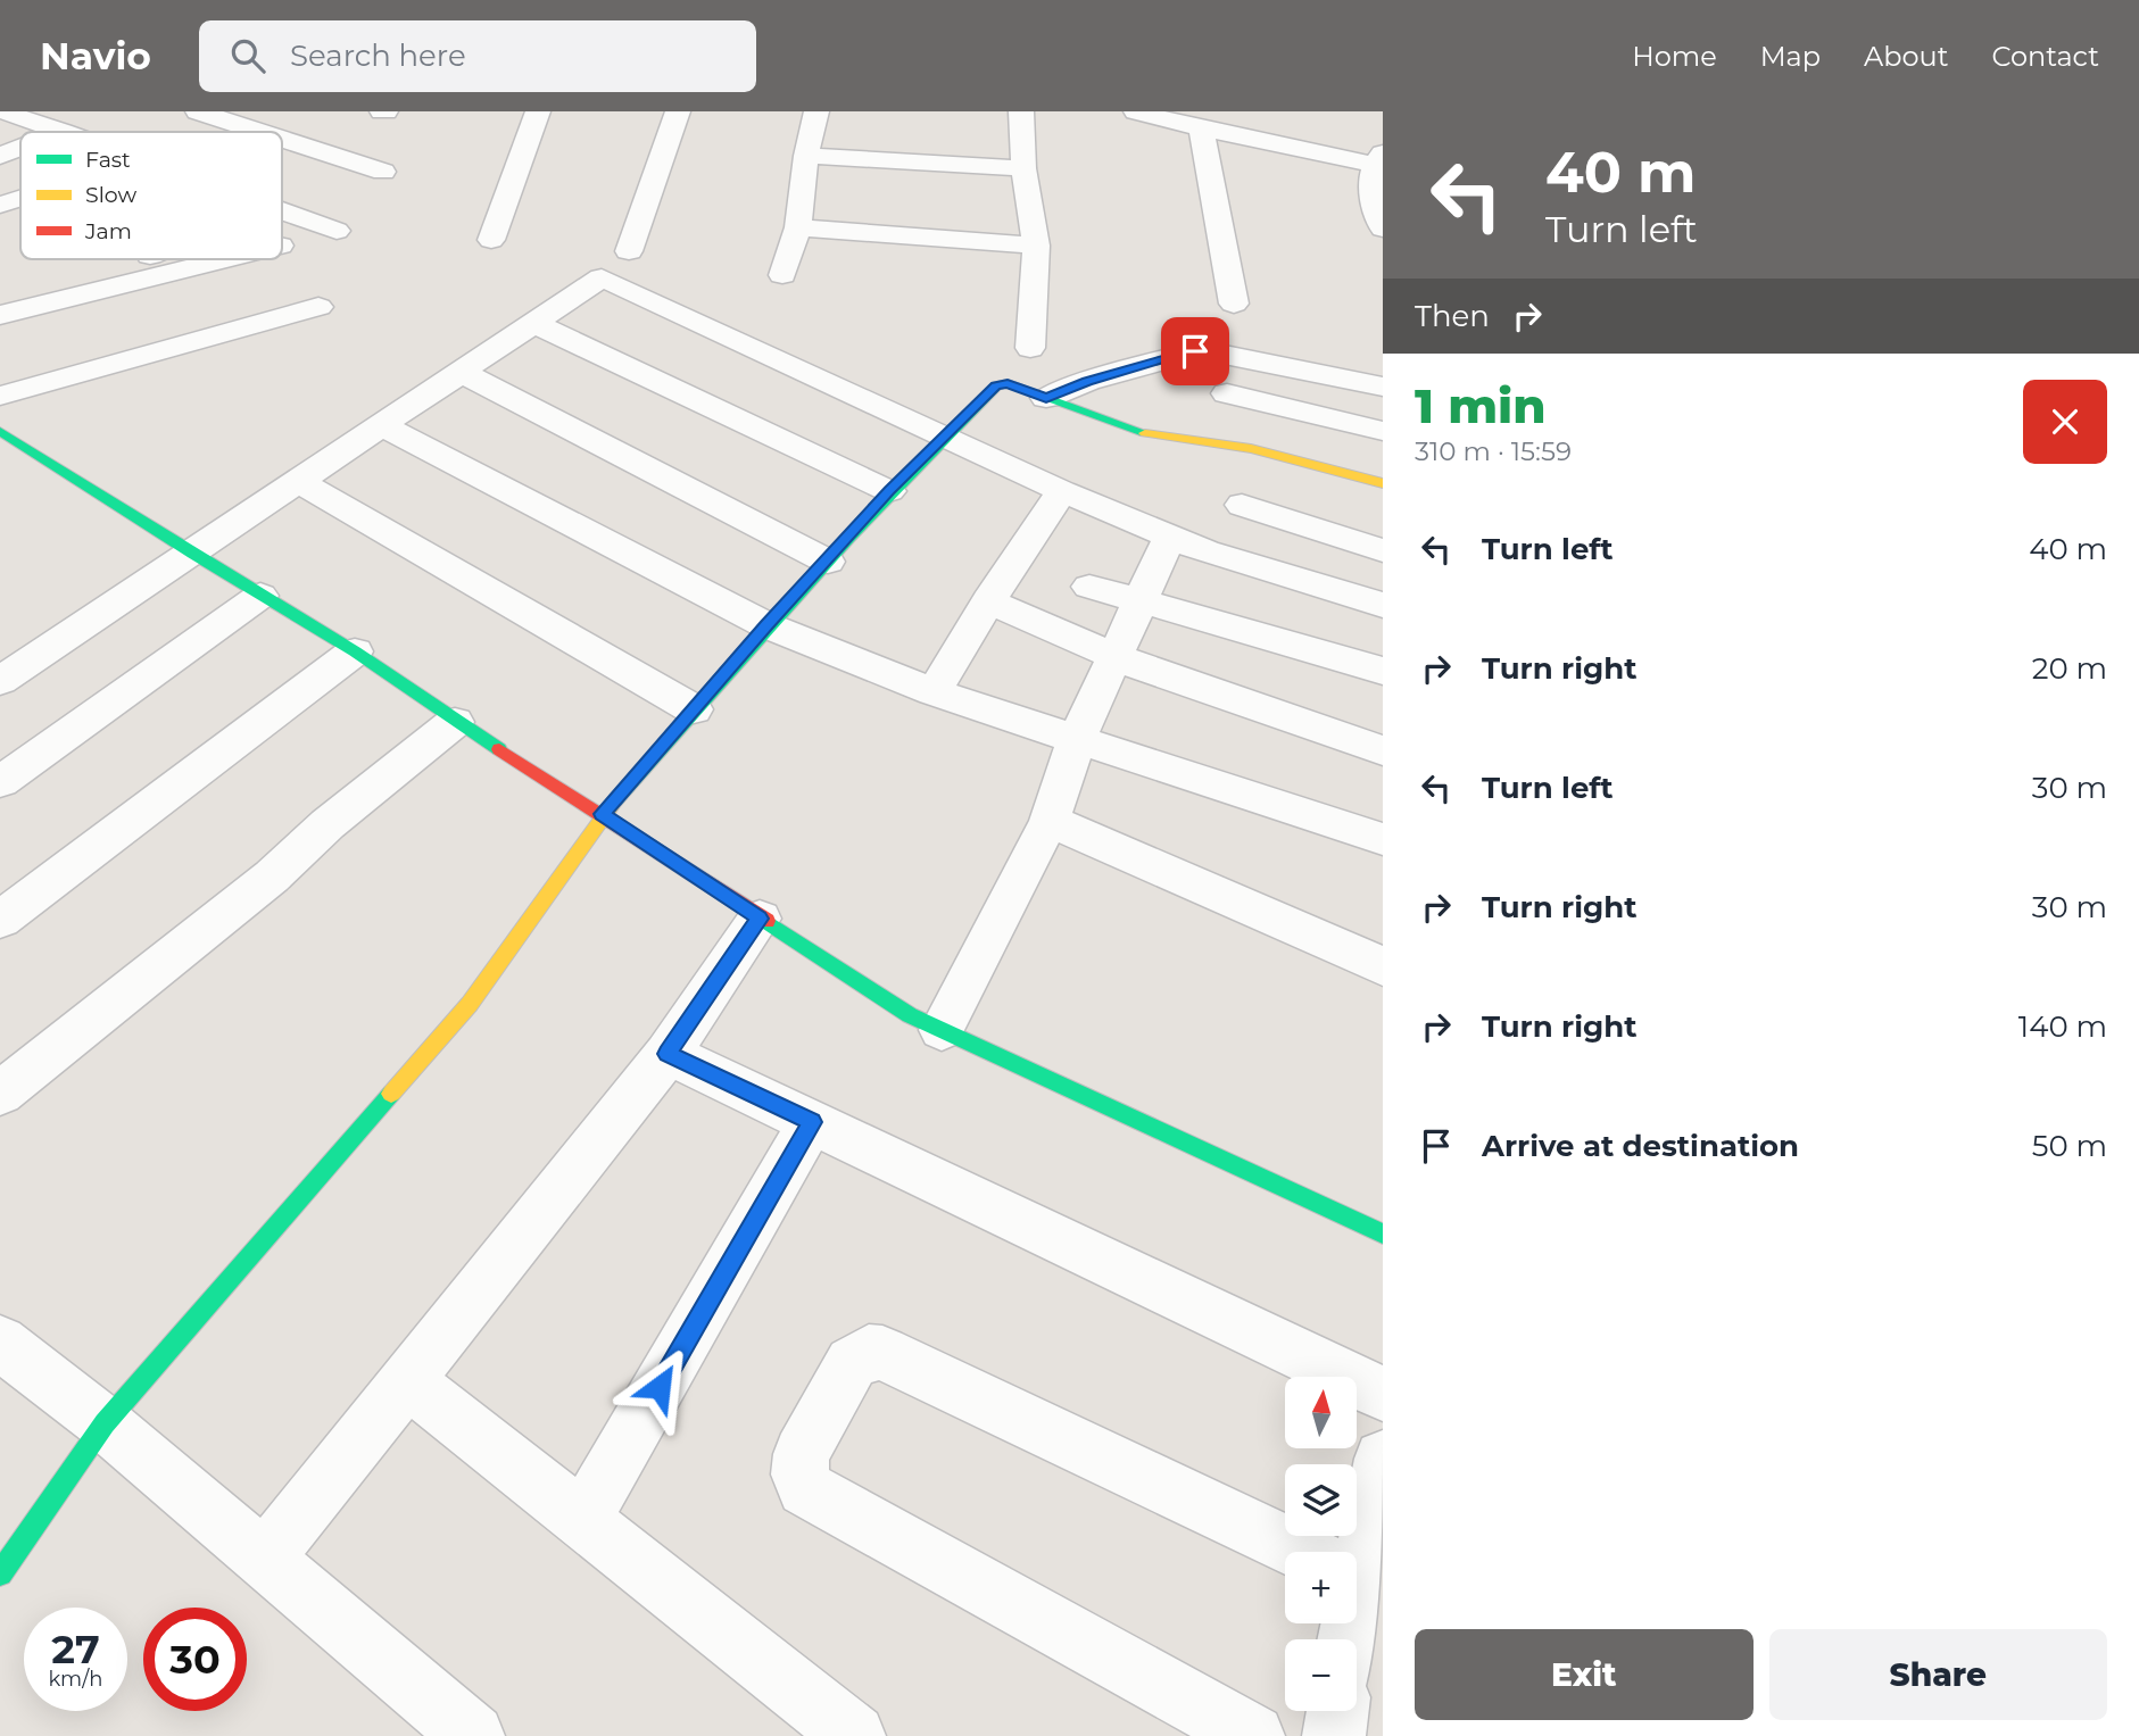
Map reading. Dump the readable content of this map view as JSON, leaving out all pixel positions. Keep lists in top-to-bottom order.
{
  "legend": ["Fast", "Slow", "Jam"],
  "north": "top",
  "page": {
    "header": "Navio",
    "search": "Search here",
    "nav": [
      "Home",
      "Map",
      "About",
      "Contact"
    ],
    "turn": ["40 m", "Turn left"],
    "then": "Then",
    "heading": ["1 min", "310 m · 15:59"],
    "list": [
      {
        "name": "Turn left",
        "value": "40 m"
      },
      {
        "name": "Turn right",
        "value": "20 m"
      },
      {
        "name": "Turn left",
        "value": "30 m"
      },
      {
        "name": "Turn right",
        "value": "30 m"
      },
      {
        "name": "Turn right",
        "value": "140 m"
      },
      {
        "name": "Arrive at destination",
        "value": "50 m"
      }
    ],
    "map_buttons": ["+", "−"],
    "speed": "27 km/h",
    "limit": "30",
    "buttons": ["Exit", "Share"]
  }
}
